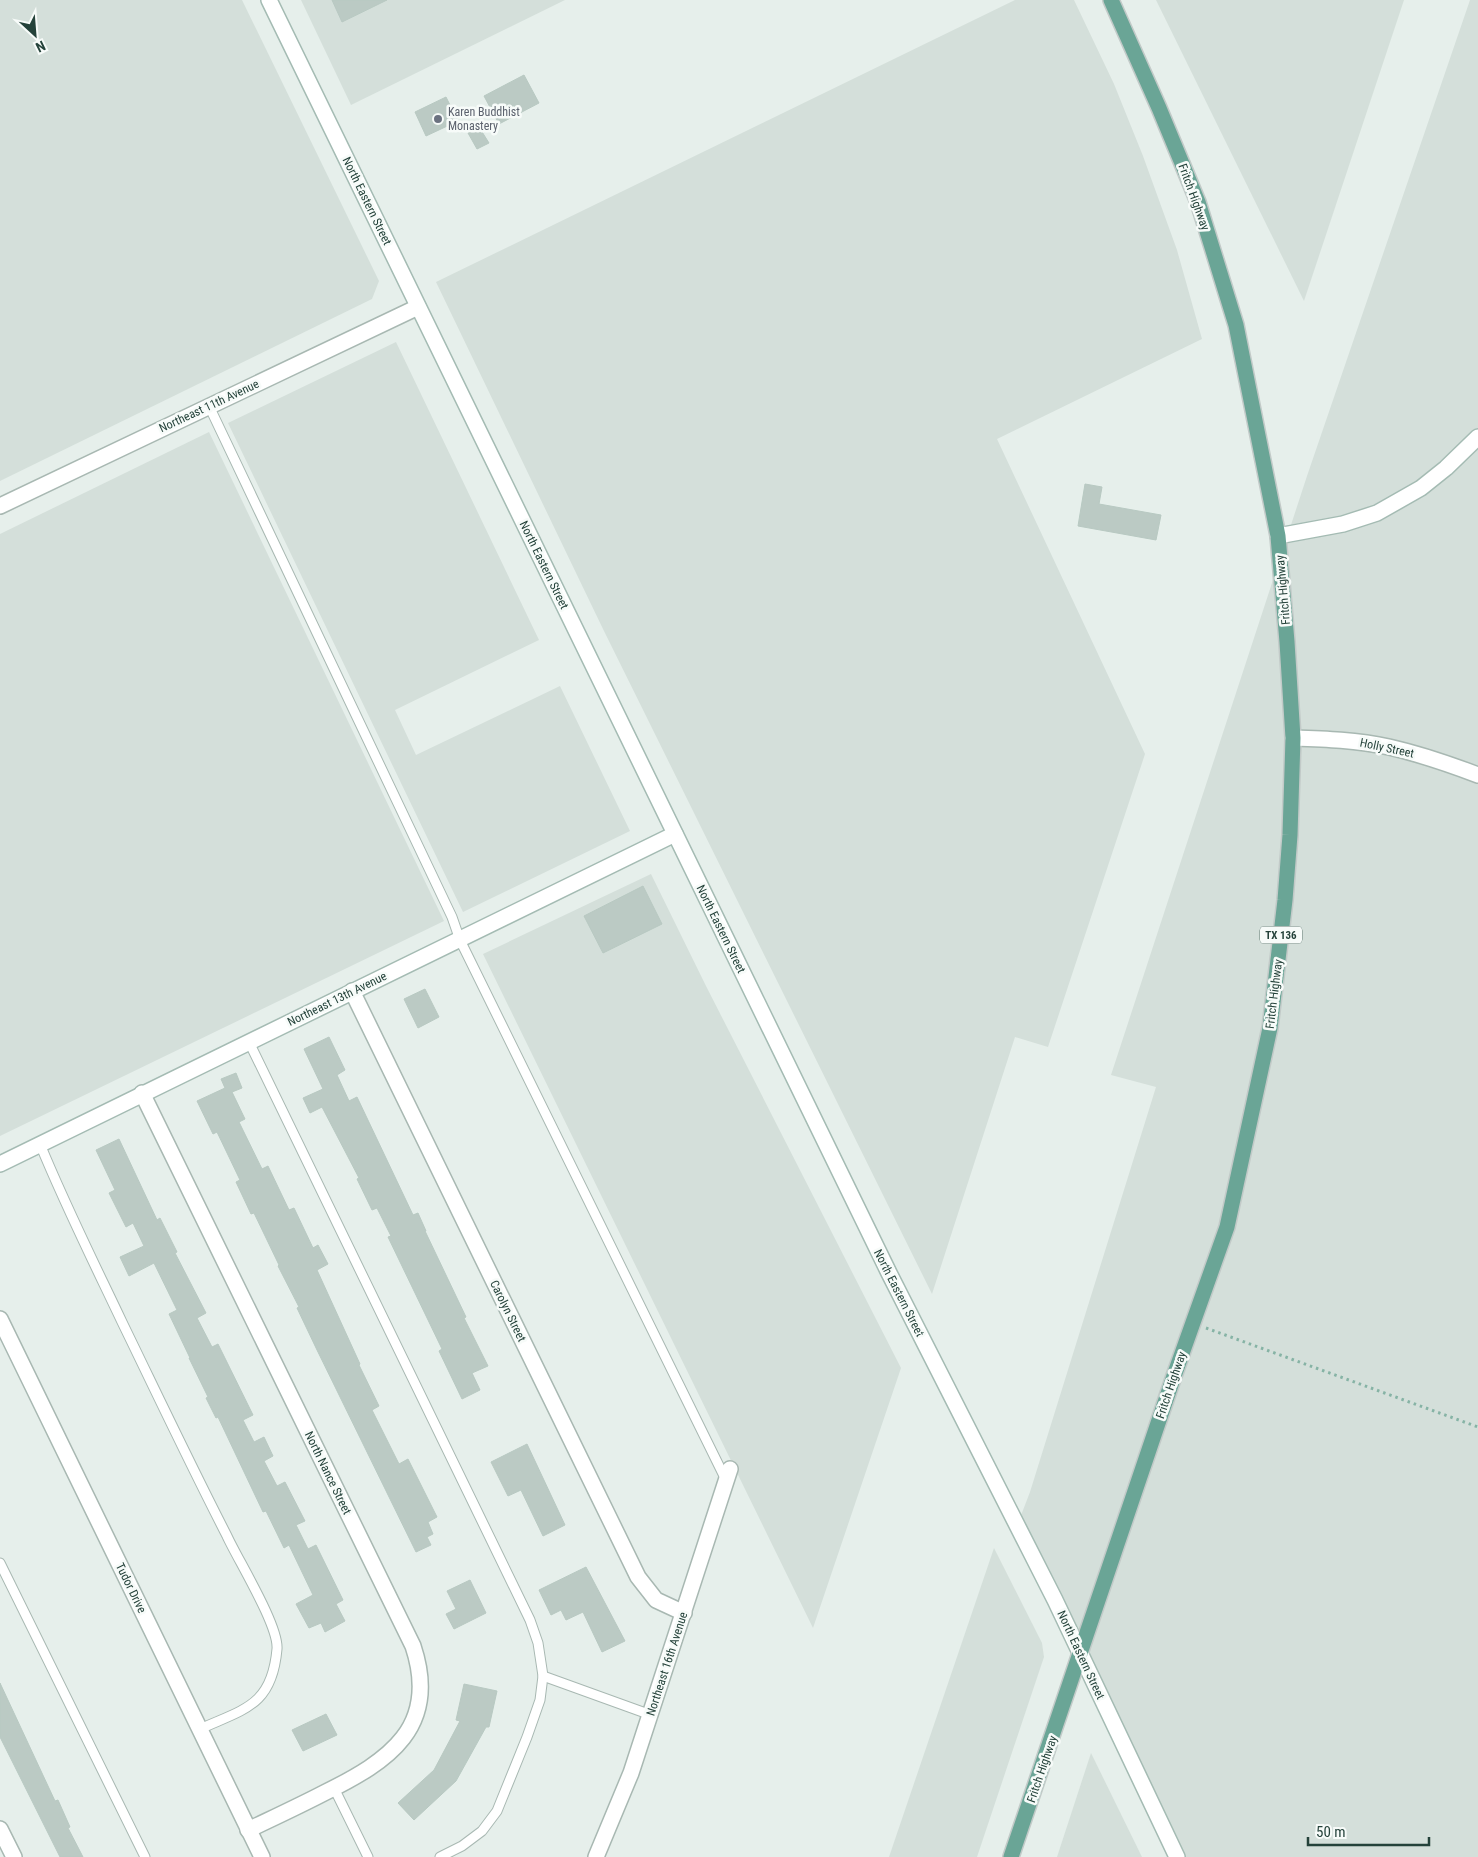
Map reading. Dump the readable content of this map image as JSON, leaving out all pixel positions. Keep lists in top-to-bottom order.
{
  "streets": {
    "main road": ["Fritch Highway", "TX 136"],
    "street": [
      "North Eastern Street",
      "Northeast 11th Avenue",
      "Holly Street",
      "Northeast 13th Avenue",
      "Carolyn Street",
      "North Nance Street",
      "Tudor Drive",
      "Northeast 16th Avenue"
    ]
  },
  "crossings": [
    ["Fritch Highway", "North Eastern Street"],
    ["Fritch Highway", "Holly Street"],
    ["North Eastern Street", "Northeast 11th Avenue"],
    ["North Eastern Street", "Northeast 13th Avenue"],
    ["Northeast 13th Avenue", "Carolyn Street"],
    ["Northeast 13th Avenue", "North Nance Street"],
    ["Carolyn Street", "Northeast 16th Avenue"],
    ["North Nance Street", "Tudor Drive"]
  ],
  "places": ["Karen Buddhist Monastery"],
  "scale_bar": "50 m",
  "north": "bottom right"
}
